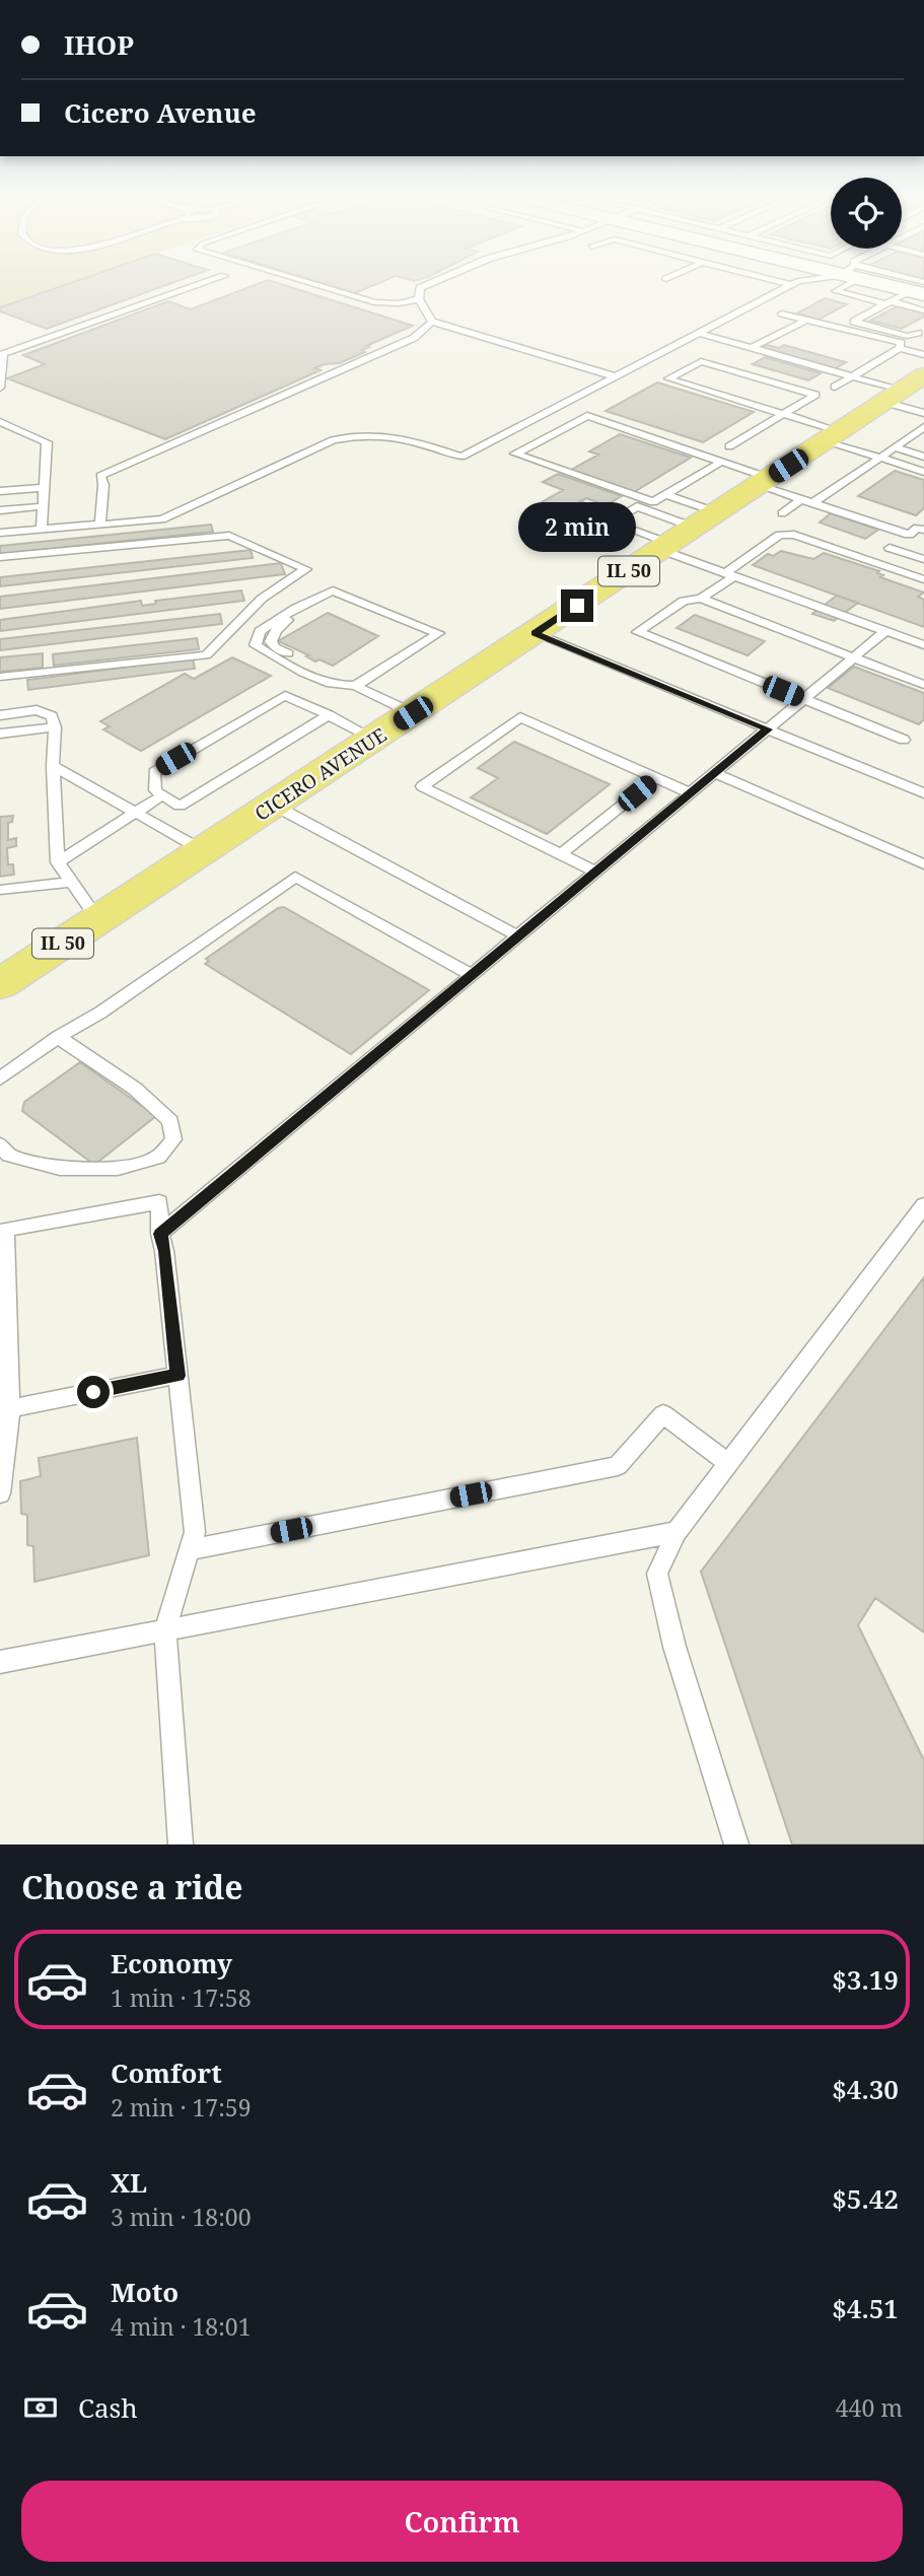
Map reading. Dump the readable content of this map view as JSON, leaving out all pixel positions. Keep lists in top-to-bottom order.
{
  "streets": {
    "main road": ["IL 50", "CICERO AVENUE"]
  },
  "page": {
    "banner": ["IHOP", "Cicero Avenue"],
    "bubble": "2 min",
    "heading": "Choose a ride",
    "list": [
      {
        "name": "Economy",
        "note": "1 min · 17:58",
        "value": "$3.19"
      },
      {
        "name": "Comfort",
        "note": "2 min · 17:59",
        "value": "$4.30"
      },
      {
        "name": "XL",
        "note": "3 min · 18:00",
        "value": "$5.42"
      },
      {
        "name": "Moto",
        "note": "4 min · 18:01",
        "value": "$4.51"
      }
    ],
    "pay": ["Cash", "440 m"],
    "buttons": "Confirm"
  }
}
